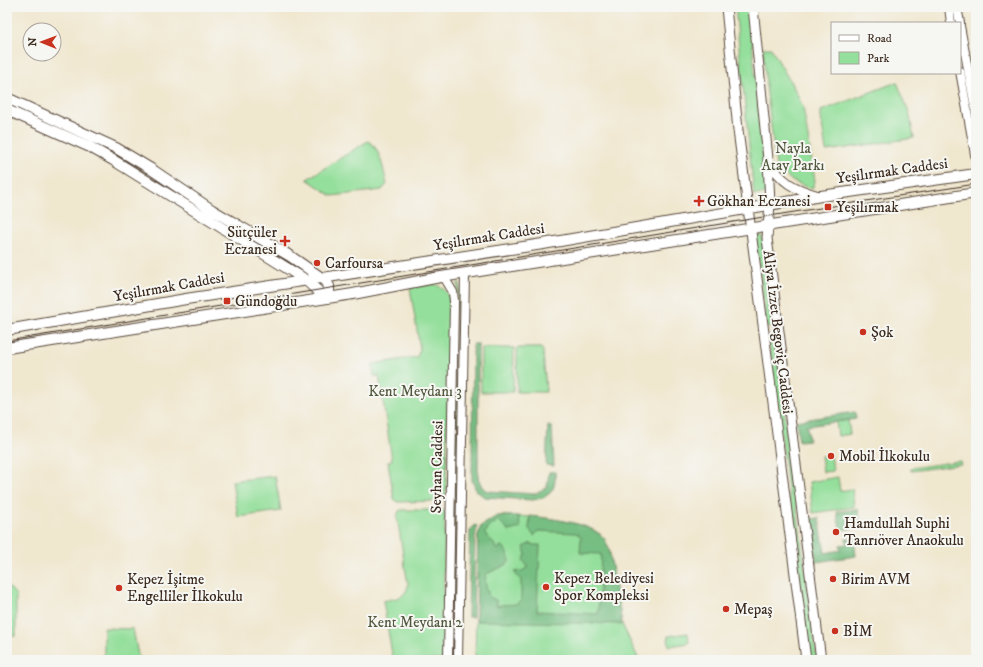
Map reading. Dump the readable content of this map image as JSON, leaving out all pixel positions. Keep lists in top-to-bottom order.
{
  "streets": {
    "main road": ["Yeşilırmak Caddesi", "Aliya İzzet Begoviç Caddesi"],
    "street": ["Seyhan Caddesi"]
  },
  "crossings": [
    ["Yeşilırmak Caddesi", "Aliya İzzet Begoviç Caddesi"]
  ],
  "parks": ["Nayla Atay Parkı", "Kent Meydanı 3", "Kent Meydanı 2"],
  "places": {
    "health": ["Gökhan Eczanesi", "Sütçüler Eczanesi"],
    "transit": ["Yeşilırmak", "Gündoğdu"],
    "other": [
      "Carfoursa",
      "Şok",
      "Mobil İlkokulu",
      "Hamdullah Suphi Tanrıöver Anaokulu",
      "Birim AVM",
      "Kepez Belediyesi Spor Kompleksi",
      "Kepez İşitme Engelliler İlkokulu",
      "Mepaş",
      "BİM"
    ]
  },
  "legend": ["Road", "Park"],
  "north": "left"
}
